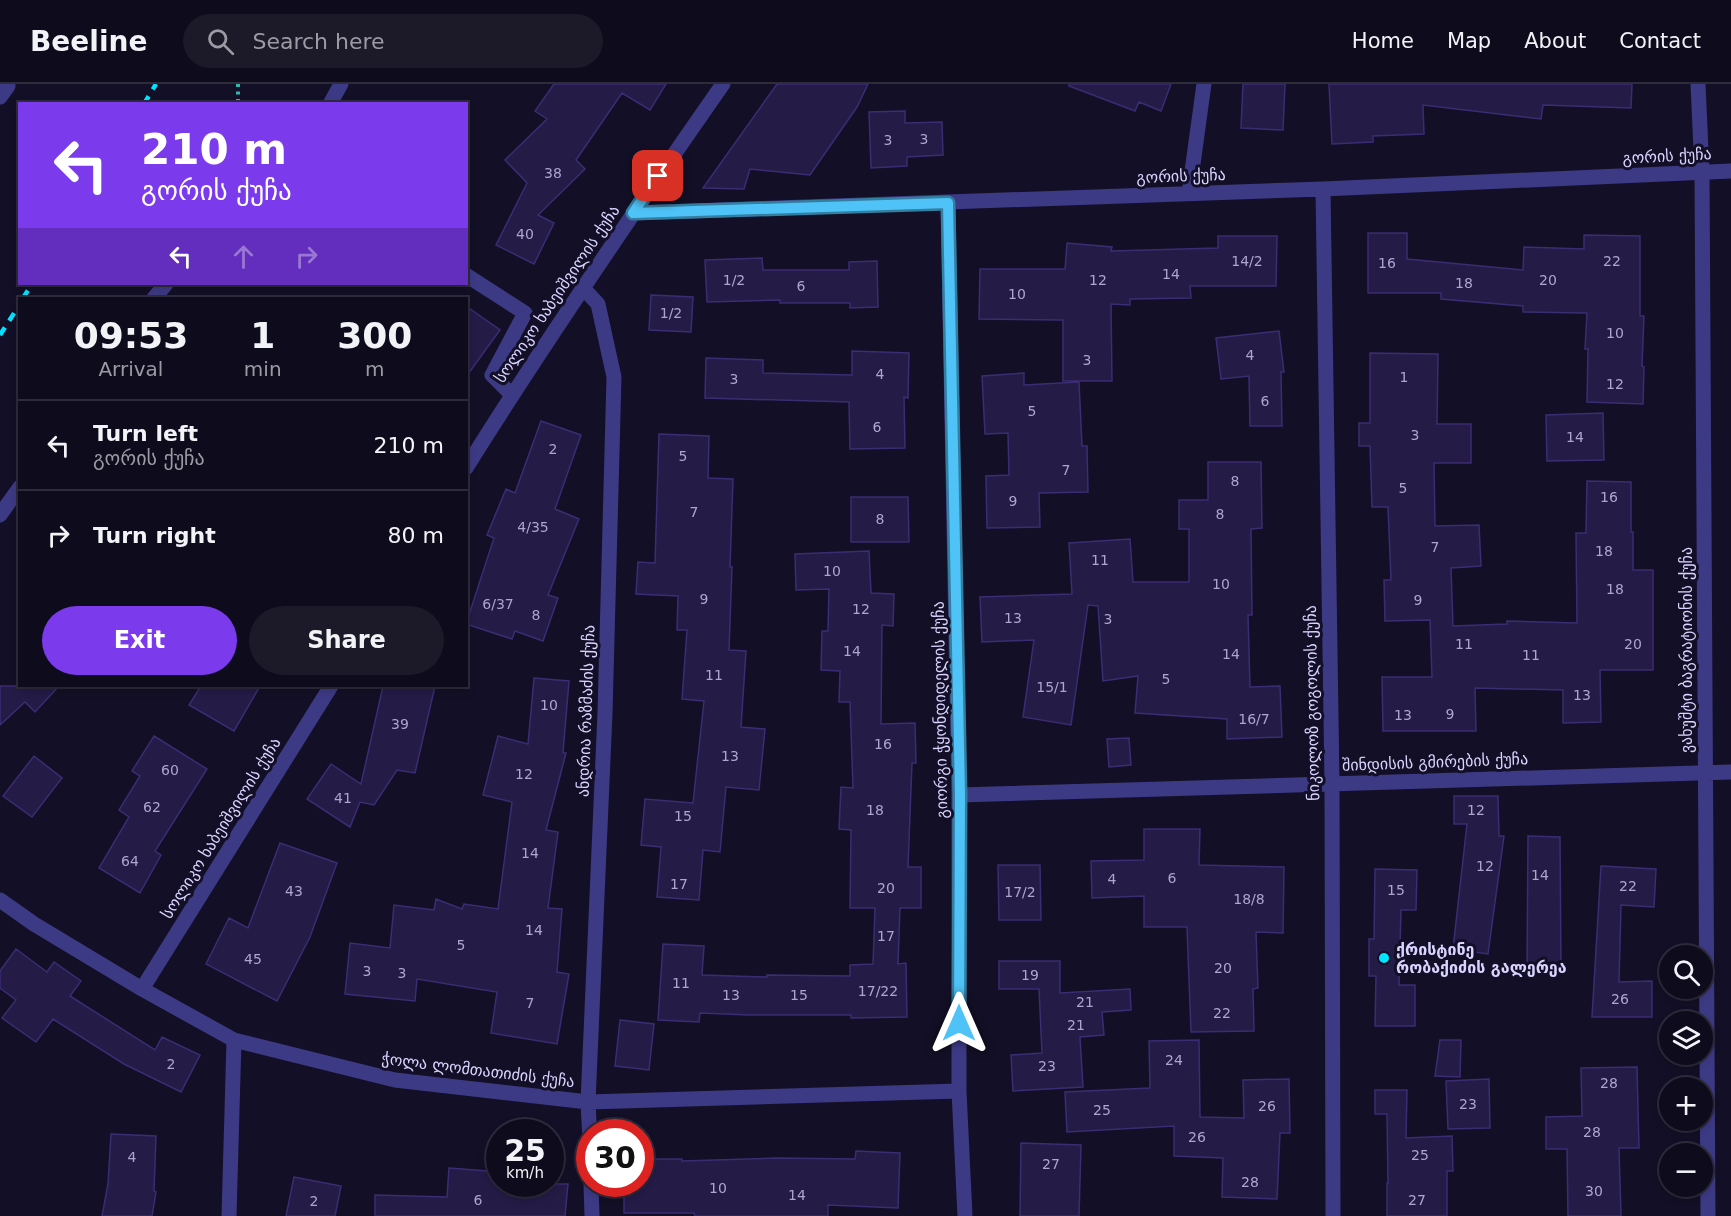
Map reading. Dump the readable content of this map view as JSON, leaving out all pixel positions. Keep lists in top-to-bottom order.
{
  "streets": {
    "street": [
      "გორის ქუჩა",
      "სოლიკო ხაბეიშვილის ქუჩა",
      "ვახუშტი ბაგრატიონის ქუჩა",
      "ნიკოლოზ გოგოლის ქუჩა",
      "გიორგი ჭყონდიდელის ქუჩა",
      "ანდრია რაზმაძის ქუჩა",
      "შინდისის გმირების ქუჩა",
      "ჭოლა ლომთათიძის ქუჩა"
    ]
  },
  "crossings": [
    ["გორის ქუჩა", "სოლიკო ხაბეიშვილის ქუჩა"],
    ["გორის ქუჩა", "ვახუშტი ბაგრატიონის ქუჩა"],
    ["გორის ქუჩა", "ნიკოლოზ გოგოლის ქუჩა"],
    ["გორის ქუჩა", "გიორგი ჭყონდიდელის ქუჩა"],
    ["სოლიკო ხაბეიშვილის ქუჩა", "ანდრია რაზმაძის ქუჩა"],
    ["სოლიკო ხაბეიშვილის ქუჩა", "ჭოლა ლომთათიძის ქუჩა"],
    ["ვახუშტი ბაგრატიონის ქუჩა", "შინდისის გმირების ქუჩა"],
    ["ნიკოლოზ გოგოლის ქუჩა", "შინდისის გმირების ქუჩა"],
    ["გიორგი ჭყონდიდელის ქუჩა", "შინდისის გმირების ქუჩა"],
    ["გიორგი ჭყონდიდელის ქუჩა", "ჭოლა ლომთათიძის ქუჩა"],
    ["ანდრია რაზმაძის ქუჩა", "ჭოლა ლომთათიძის ქუჩა"]
  ],
  "places": ["ქრისტინე რობაქიძის გალერეა"],
  "house_numbers": [
    "3",
    "3",
    "38",
    "40",
    "14/2",
    "22",
    "16",
    "14",
    "1/2",
    "12",
    "20",
    "18",
    "6",
    "10",
    "1/2",
    "10",
    "4",
    "3",
    "4",
    "1",
    "3",
    "12",
    "6",
    "5",
    "6",
    "3",
    "14",
    "2",
    "5",
    "7",
    "8",
    "5",
    "16",
    "9",
    "7",
    "8",
    "8",
    "4/35",
    "7",
    "18",
    "11",
    "10",
    "10",
    "18",
    "9",
    "9",
    "6/37",
    "12",
    "8",
    "13",
    "3",
    "11",
    "20",
    "14",
    "14",
    "11",
    "11",
    "5",
    "15/1",
    "13",
    "10",
    "9",
    "13",
    "16/7",
    "39",
    "16",
    "13",
    "60",
    "12",
    "41",
    "62",
    "18",
    "12",
    "15",
    "14",
    "64",
    "12",
    "14",
    "6",
    "4",
    "17",
    "22",
    "20",
    "15",
    "43",
    "17/2",
    "18/8",
    "14",
    "17",
    "5",
    "45",
    "20",
    "3",
    "3",
    "19",
    "11",
    "17/22",
    "13",
    "15",
    "26",
    "21",
    "7",
    "22",
    "21",
    "24",
    "2",
    "23",
    "28",
    "23",
    "26",
    "25",
    "28",
    "26",
    "25",
    "4",
    "27",
    "28",
    "10",
    "30",
    "14",
    "6",
    "27",
    "2"
  ],
  "page": {
    "header": "Beeline",
    "search": "Search here",
    "nav": [
      "Home",
      "Map",
      "About",
      "Contact"
    ],
    "turn": ["210 m", "გორის ქუჩა"],
    "eta": [
      "09:53",
      "Arrival",
      "1",
      "min",
      "300",
      "m"
    ],
    "list": [
      {
        "name": "Turn left",
        "note": "გორის ქუჩა",
        "value": "210 m"
      },
      {
        "name": "Turn right",
        "value": "80 m"
      }
    ],
    "buttons": ["Exit", "Share"],
    "map_buttons": ["+", "−"],
    "speed": "25 km/h",
    "limit": "30"
  }
}
